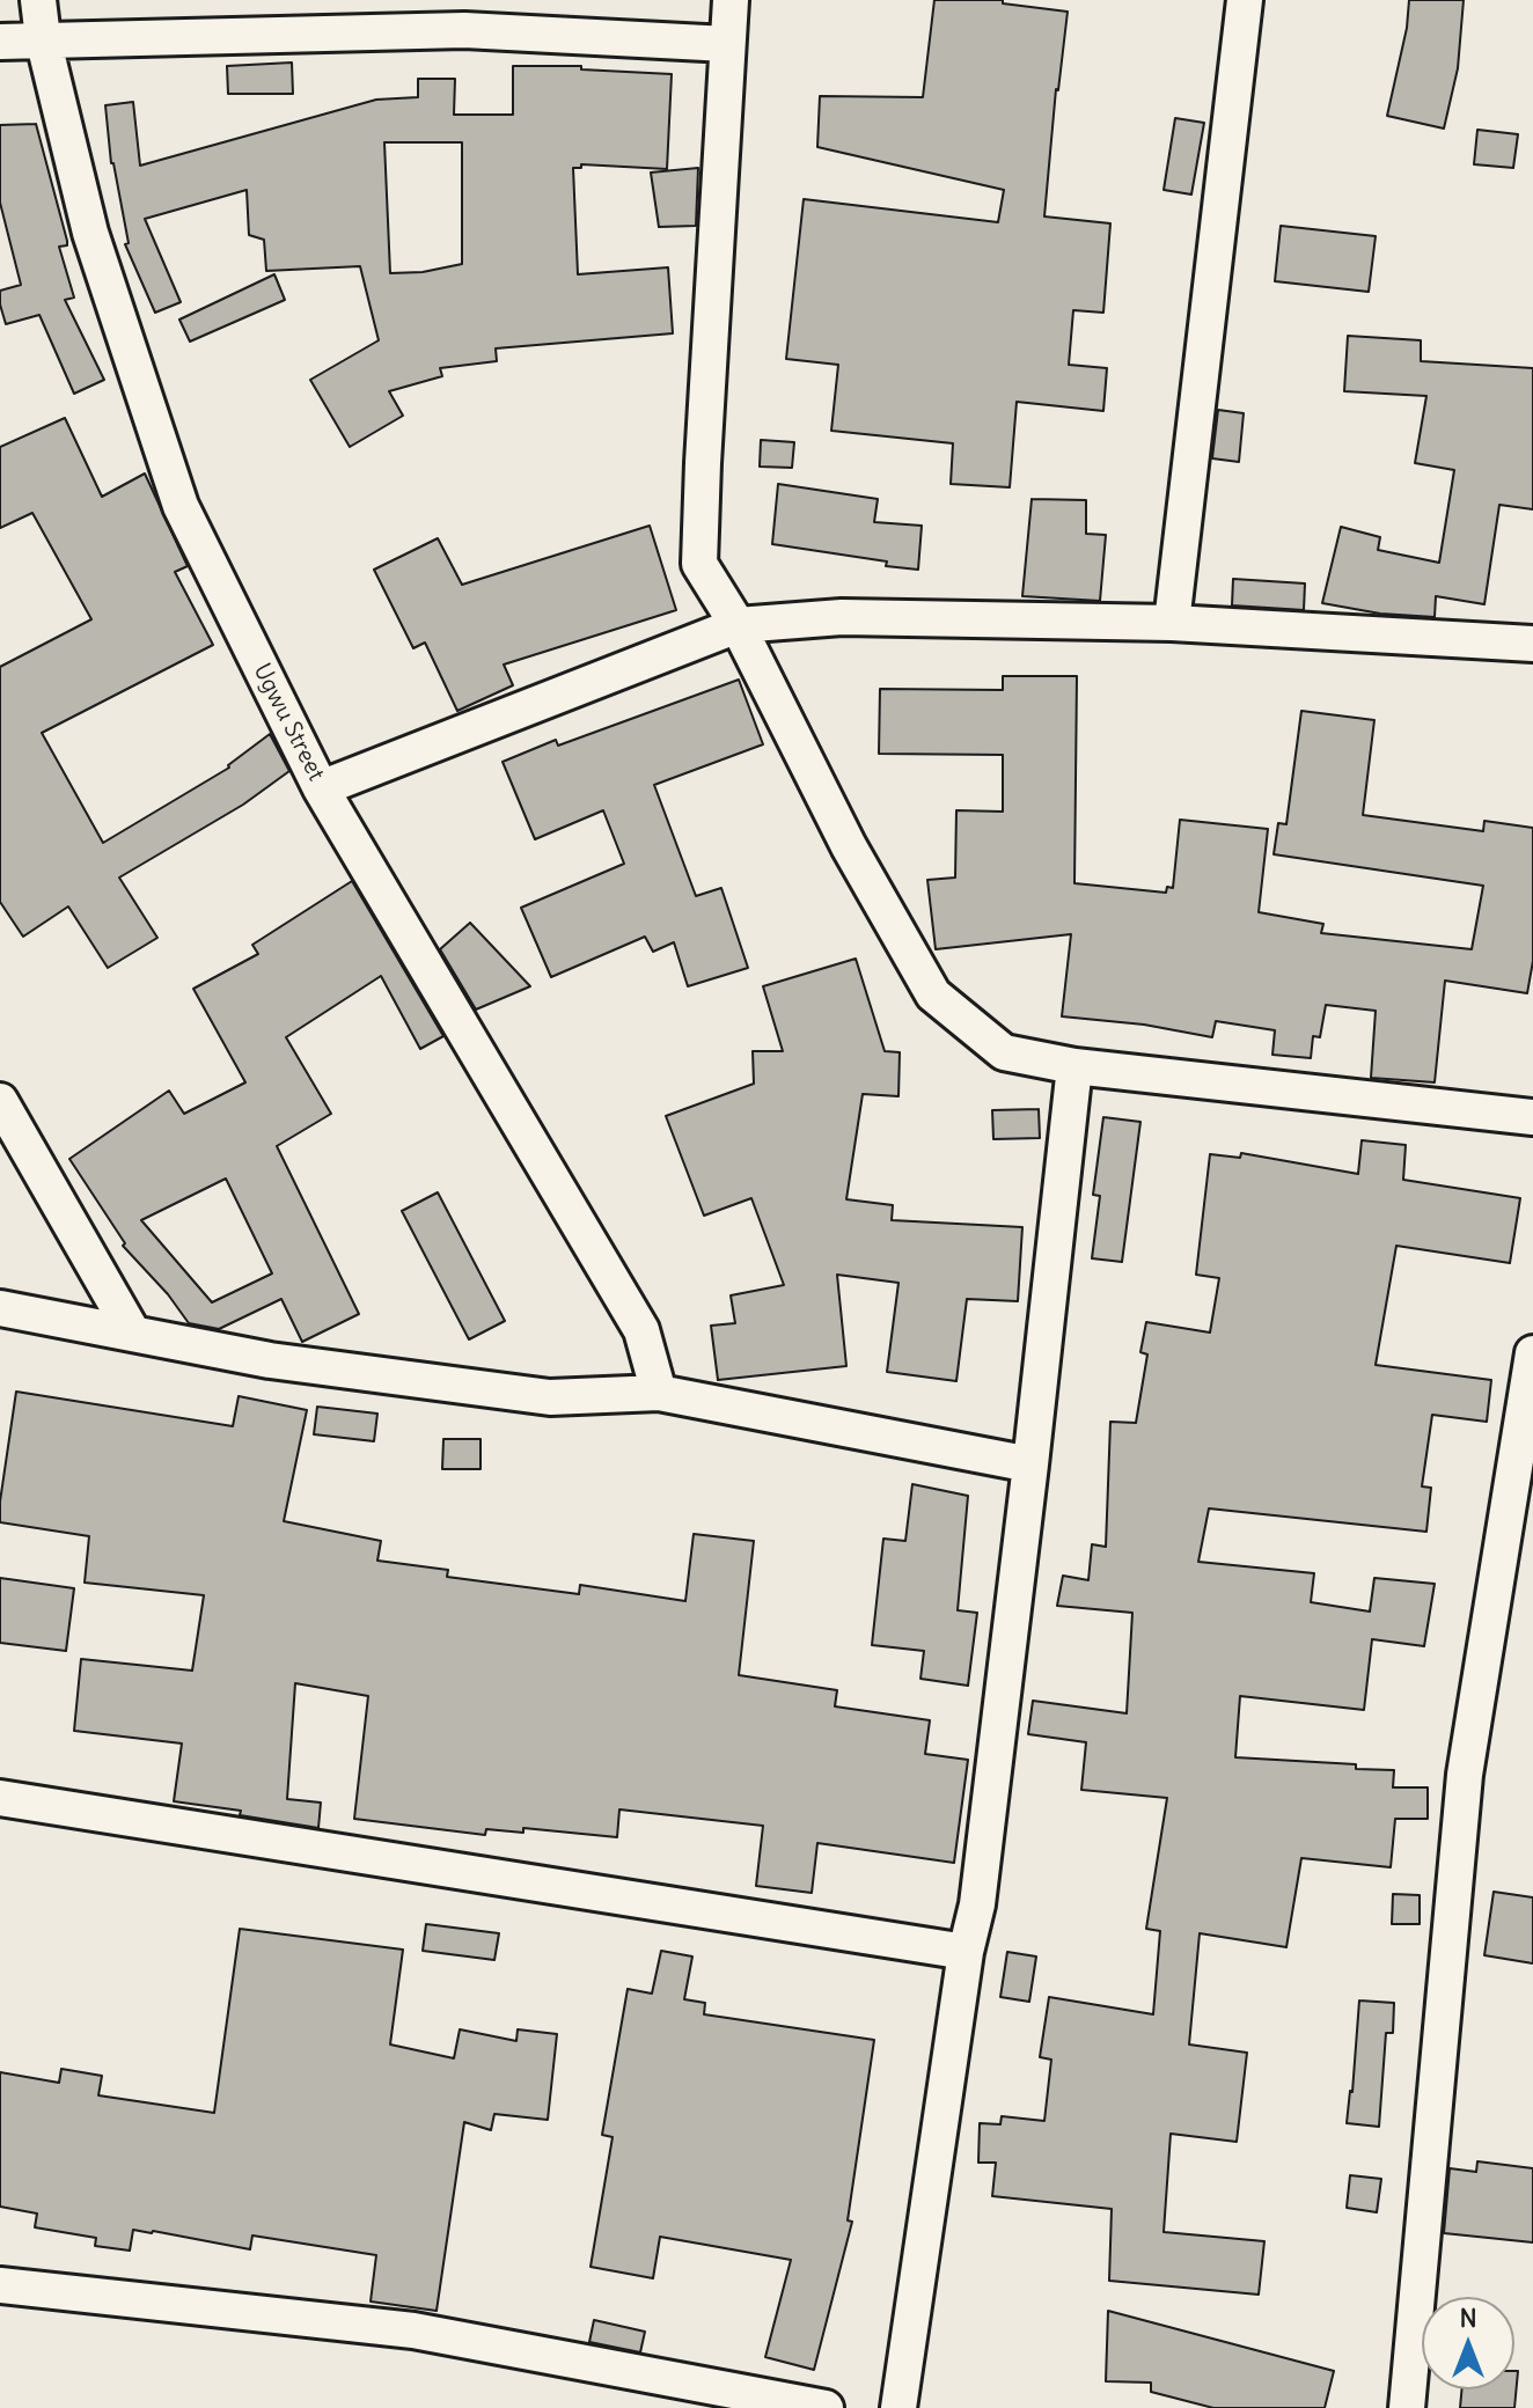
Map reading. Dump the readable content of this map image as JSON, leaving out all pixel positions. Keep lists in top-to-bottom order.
{
  "streets": {
    "street": ["Ugwu Street"]
  },
  "north": "top"
}
